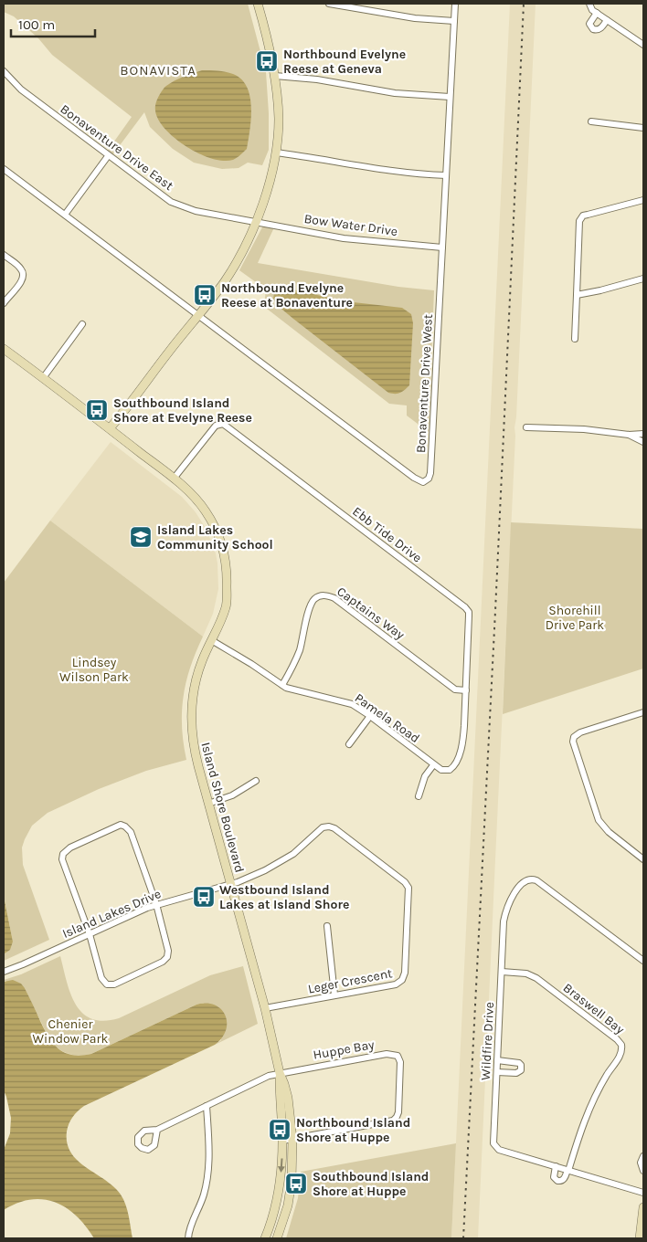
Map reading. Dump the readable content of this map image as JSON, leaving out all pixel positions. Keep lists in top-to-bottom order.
{
  "streets": {
    "street": [
      "Bonaventure Drive East",
      "Bow Water Drive",
      "Bonaventure Drive West",
      "Ebb Tide Drive",
      "Captains Way",
      "Pamela Road",
      "Island Shore Boulevard",
      "Island Lakes Drive",
      "Leger Crescent",
      "Braswell Bay",
      "Wildfire Drive",
      "Huppe Bay"
    ]
  },
  "crossings": [
    ["Bonaventure Drive East", "Bow Water Drive"],
    ["Bow Water Drive", "Bonaventure Drive West"],
    ["Ebb Tide Drive", "Captains Way"],
    ["Ebb Tide Drive", "Pamela Road"],
    ["Ebb Tide Drive", "Island Shore Boulevard"],
    ["Captains Way", "Pamela Road"],
    ["Pamela Road", "Island Shore Boulevard"],
    ["Island Shore Boulevard", "Island Lakes Drive"],
    ["Island Shore Boulevard", "Leger Crescent"],
    ["Island Shore Boulevard", "Huppe Bay"],
    ["Island Lakes Drive", "Leger Crescent"],
    ["Braswell Bay", "Wildfire Drive"]
  ],
  "districts": ["BONAVISTA"],
  "parks": ["Shorehill Drive Park", "Lindsey Wilson Park", "Chenier Window Park"],
  "places": {
    "bus stop": [
      "Northbound Evelyne Reese at Geneva",
      "Northbound Evelyne Reese at Bonaventure",
      "Southbound Island Shore at Evelyne Reese",
      "Westbound Island Lakes at Island Shore",
      "Northbound Island Shore at Huppe",
      "Southbound Island Shore at Huppe"
    ],
    "school or university": ["Island Lakes Community School"]
  },
  "scale_bar": "100 m"
}
